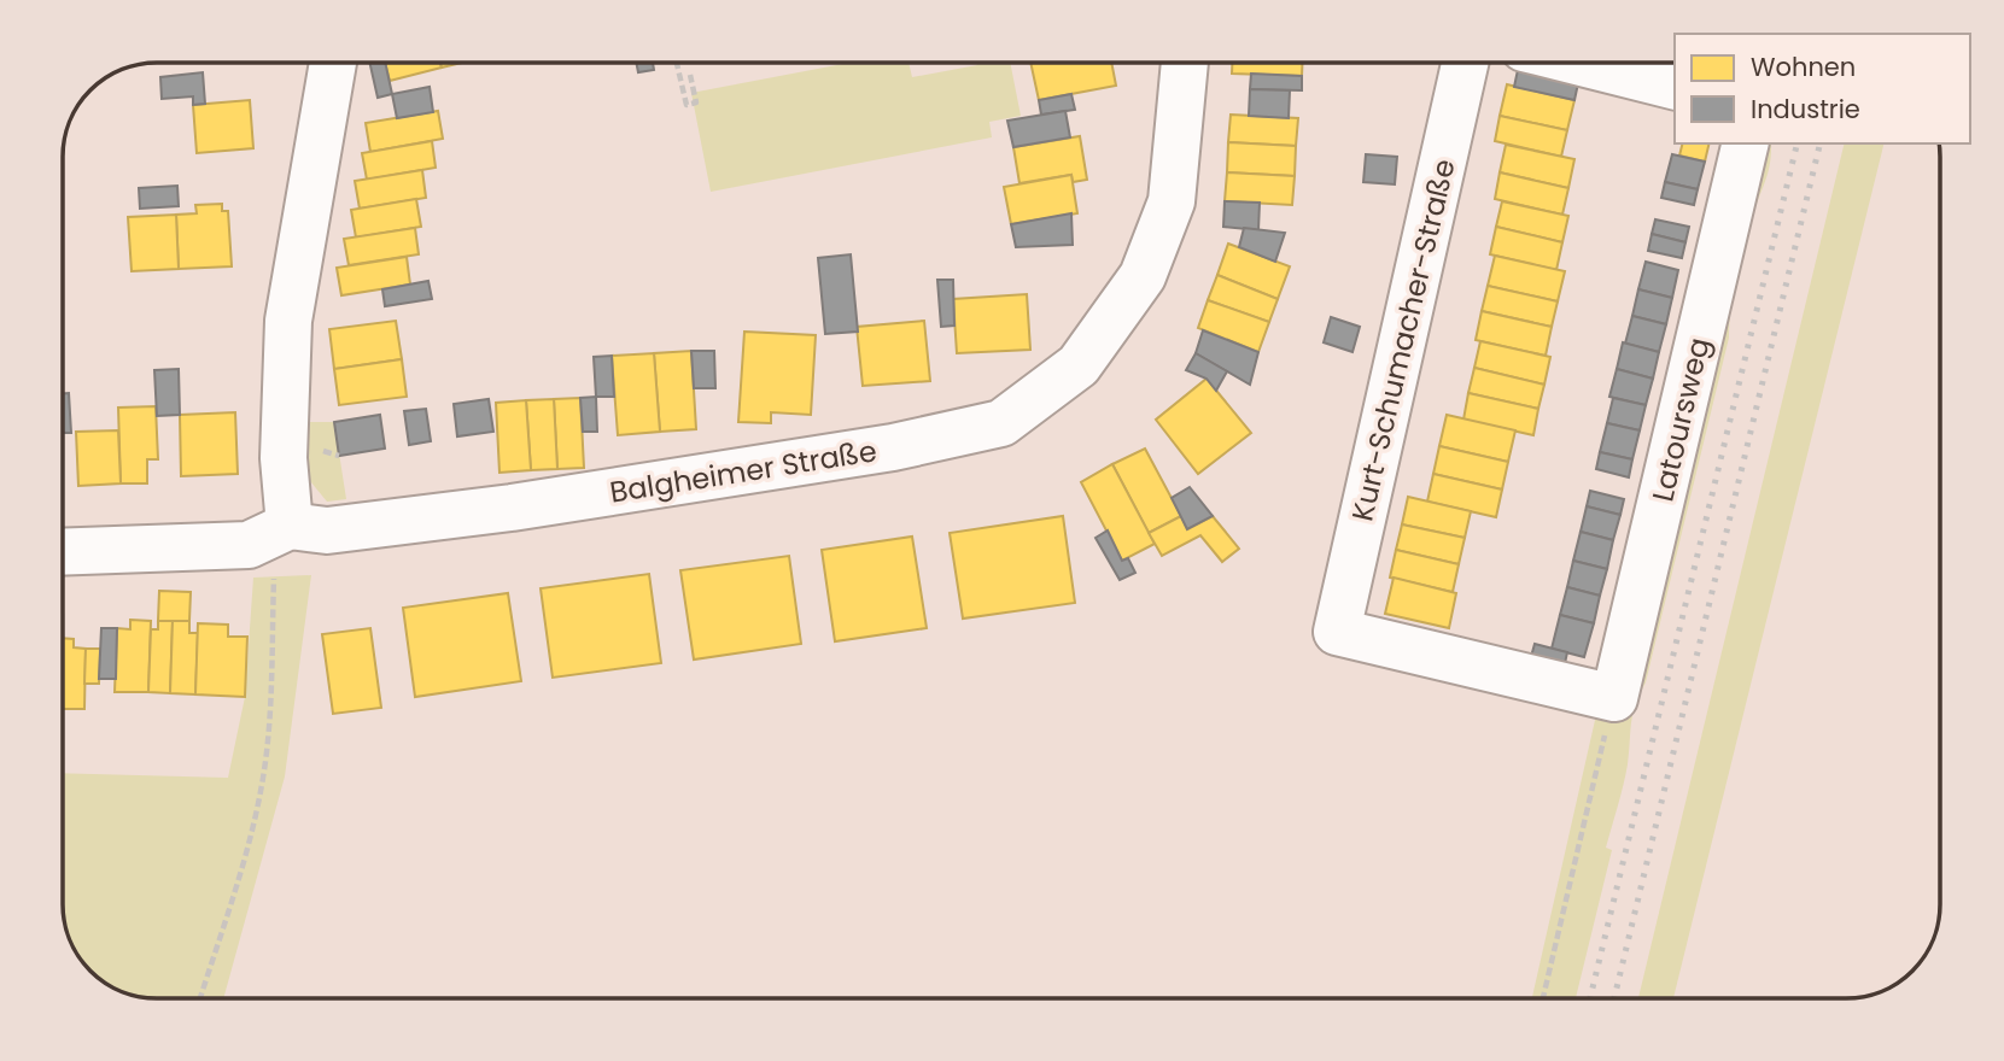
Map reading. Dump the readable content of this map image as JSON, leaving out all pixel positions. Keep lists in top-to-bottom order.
{
  "streets": {
    "street": ["Kurt-Schumacher-Straße", "Latoursweg", "Balgheimer Straße"]
  },
  "crossings": [
    ["Kurt-Schumacher-Straße", "Latoursweg"]
  ],
  "legend": ["Wohnen", "Industrie"]
}
